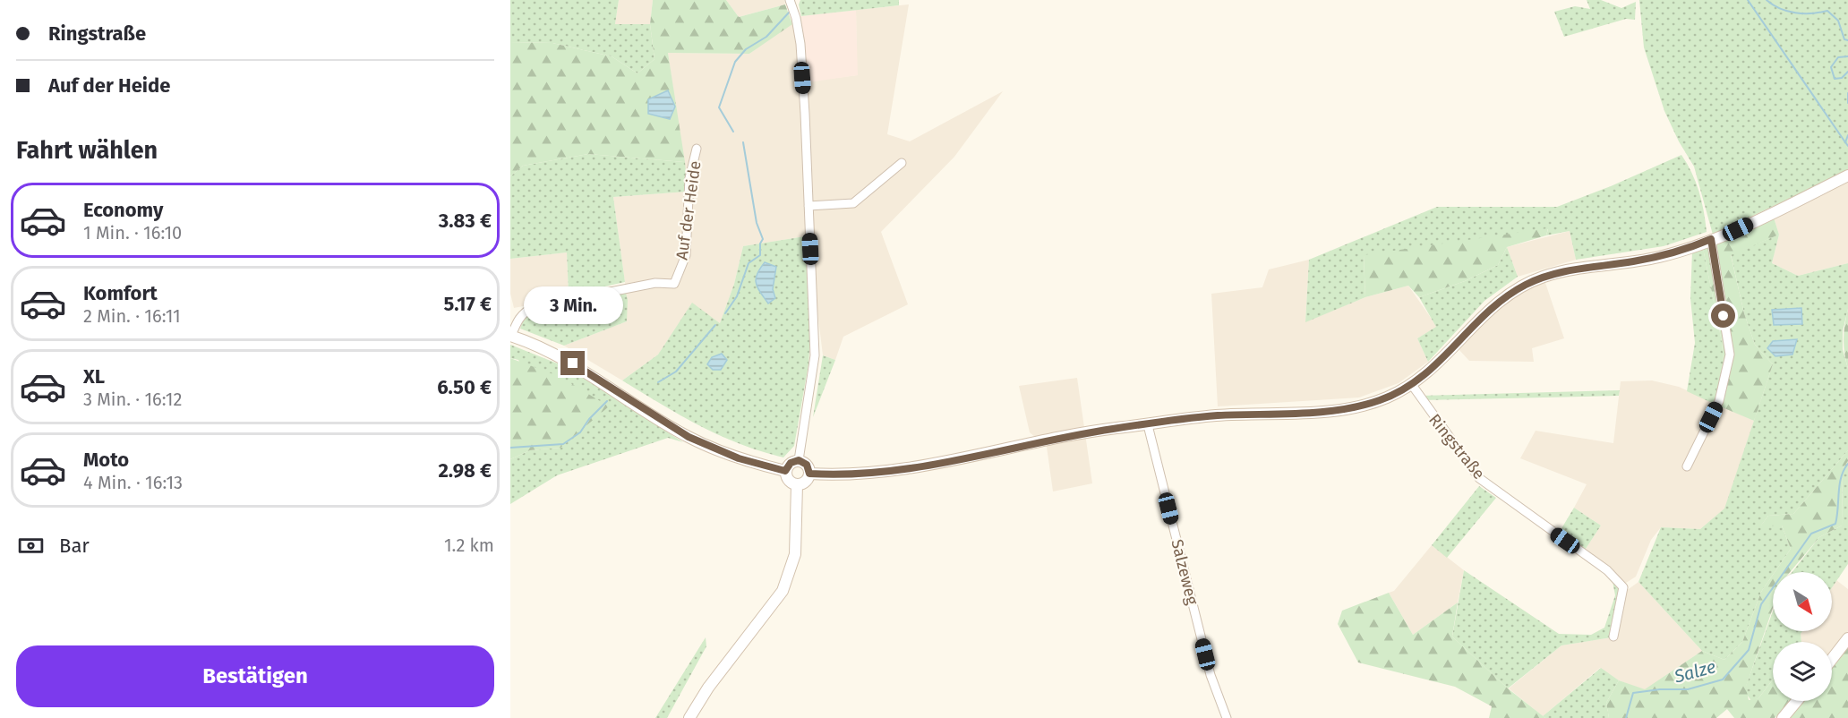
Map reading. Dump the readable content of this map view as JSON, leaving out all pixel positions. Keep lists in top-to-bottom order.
{
  "streets": {
    "street": ["Auf der Heide", "Ringstraße", "Salzeweg"]
  },
  "water": ["Salze"],
  "north": "bottom right",
  "page": {
    "banner": ["Ringstraße", "Auf der Heide"],
    "heading": "Fahrt wählen",
    "list": [
      {
        "name": "Economy",
        "note": "1 Min. · 16:10",
        "value": "3.83 €"
      },
      {
        "name": "Komfort",
        "note": "2 Min. · 16:11",
        "value": "5.17 €"
      },
      {
        "name": "XL",
        "note": "3 Min. · 16:12",
        "value": "6.50 €"
      },
      {
        "name": "Moto",
        "note": "4 Min. · 16:13",
        "value": "2.98 €"
      }
    ],
    "bubble": "3 Min.",
    "pay": ["Bar", "1.2 km"],
    "buttons": "Bestätigen"
  }
}
